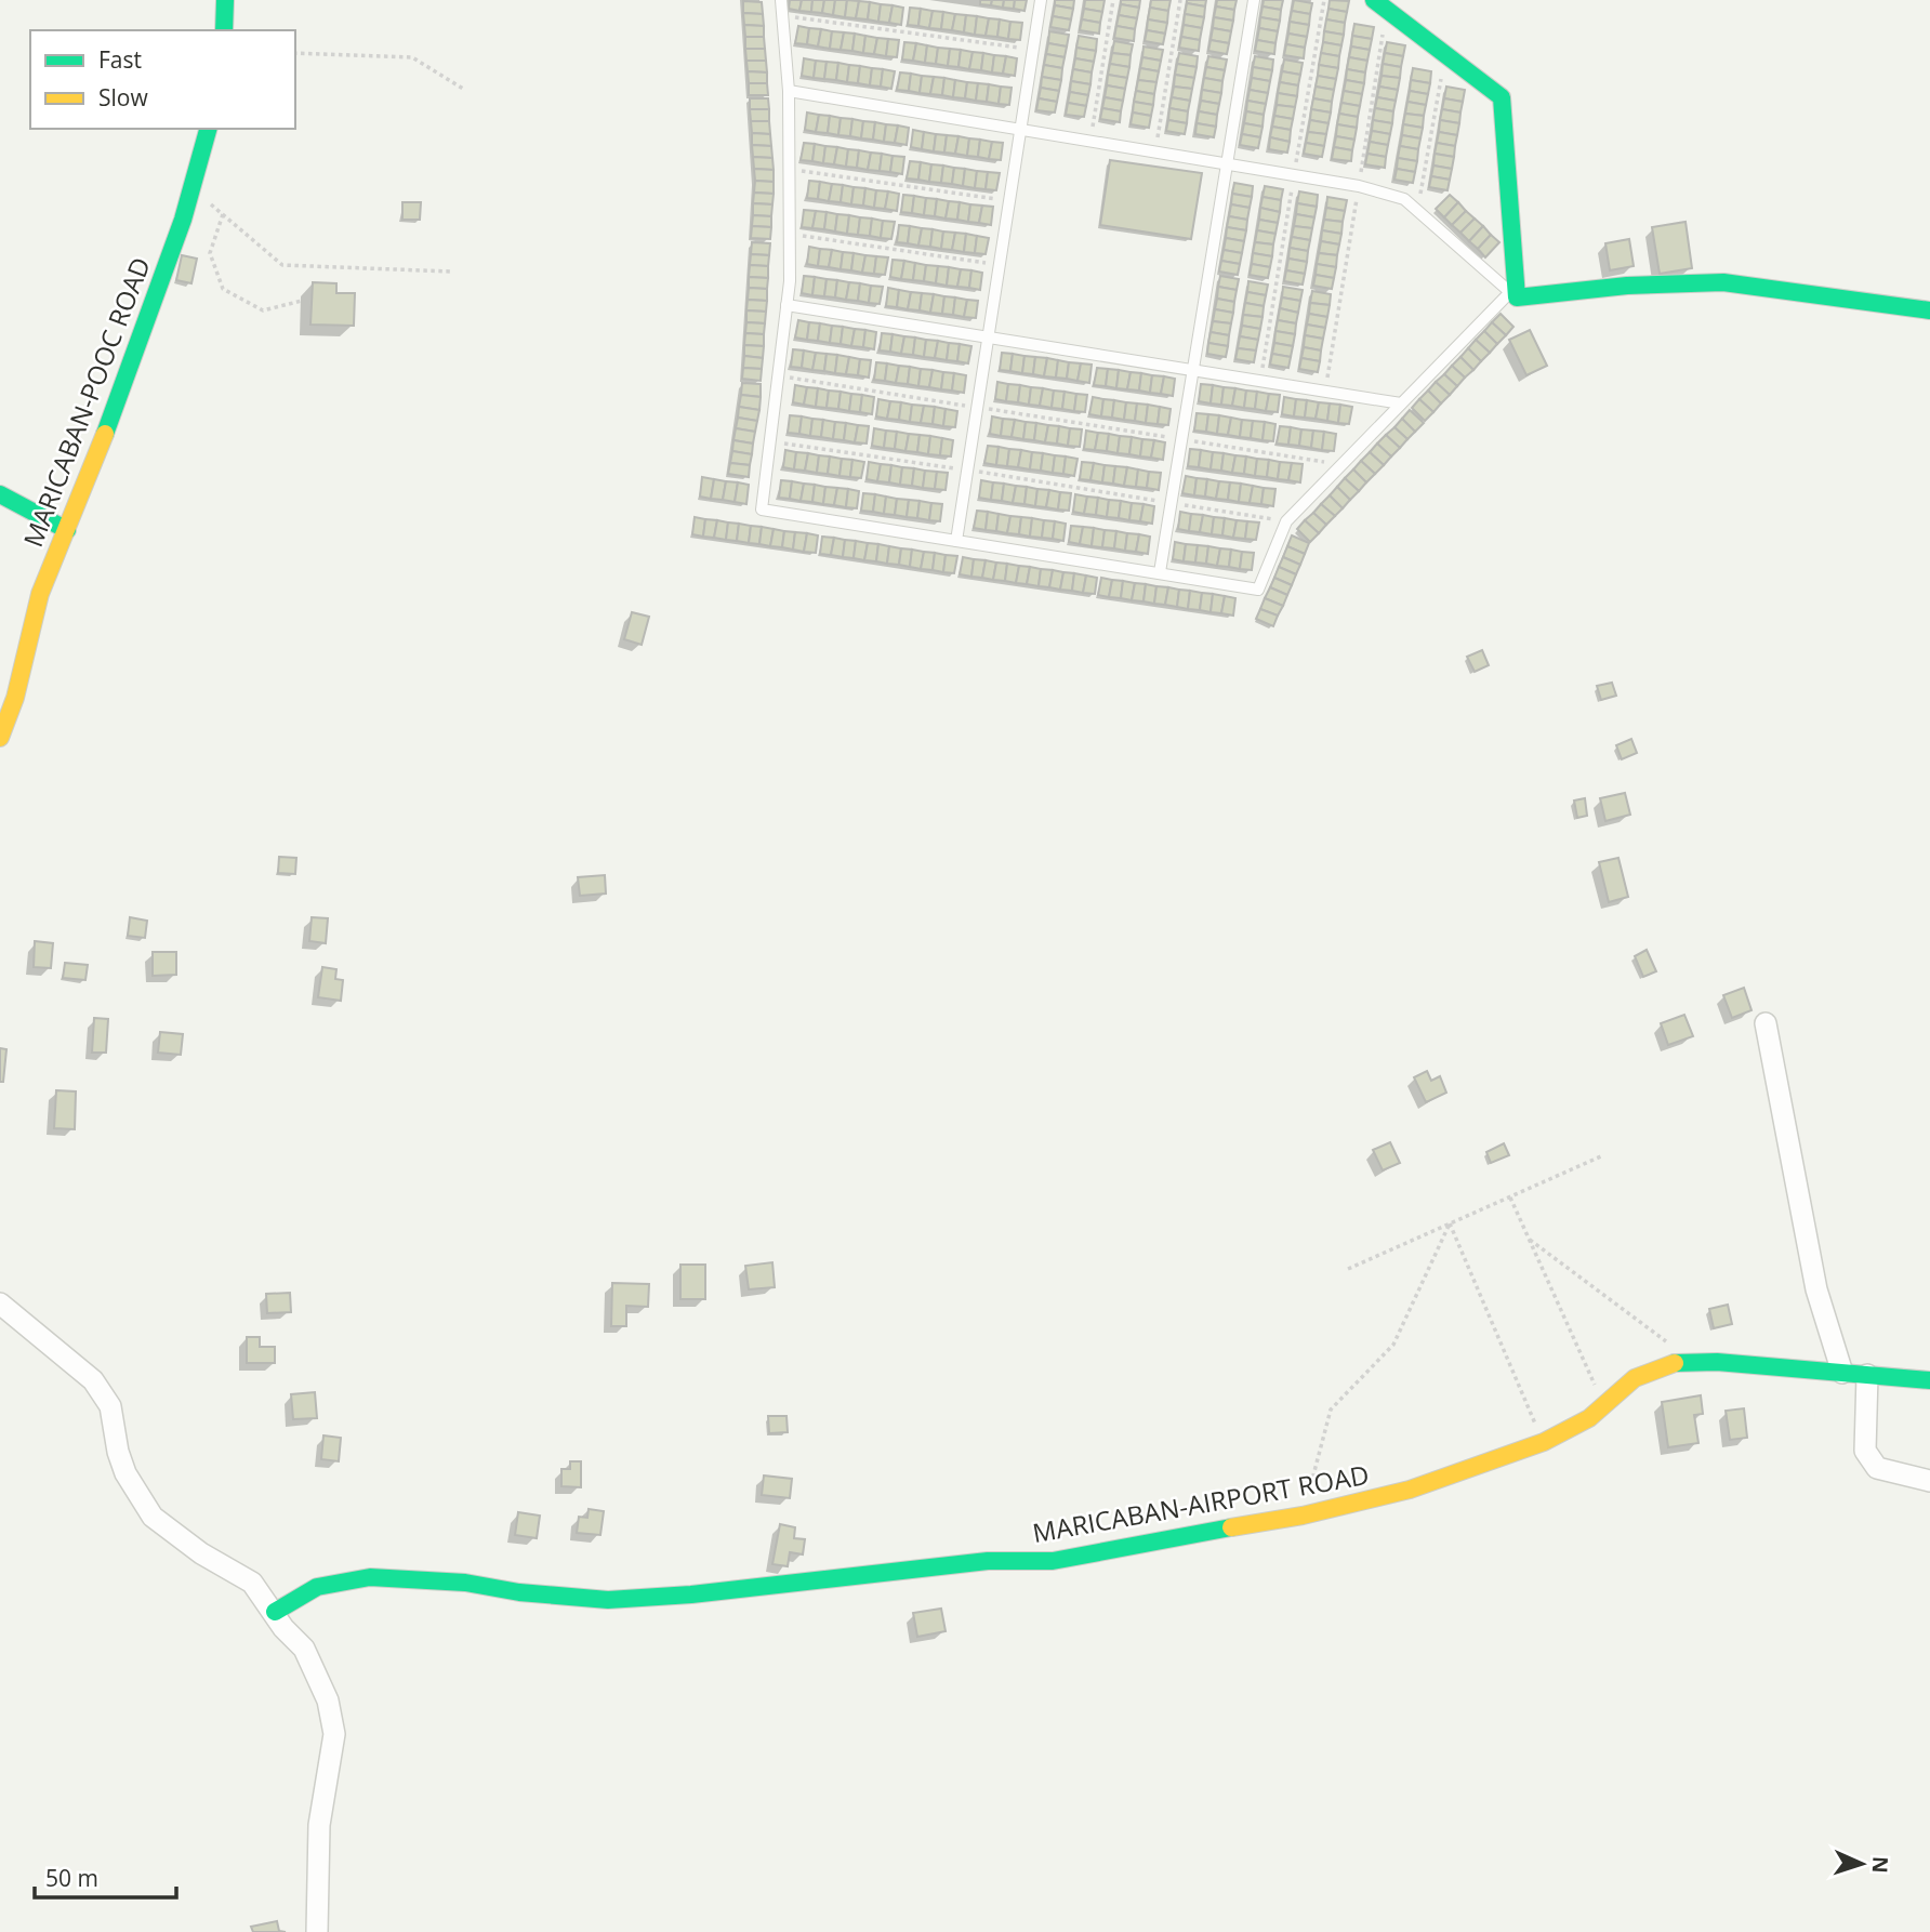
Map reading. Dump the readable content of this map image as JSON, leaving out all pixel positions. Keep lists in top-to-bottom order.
{
  "streets": {
    "street": ["MARICABAN-POOC ROAD", "MARICABAN-AIRPORT ROAD"]
  },
  "legend": ["Fast", "Slow"],
  "scale_bar": "50 m",
  "north": "right"
}
